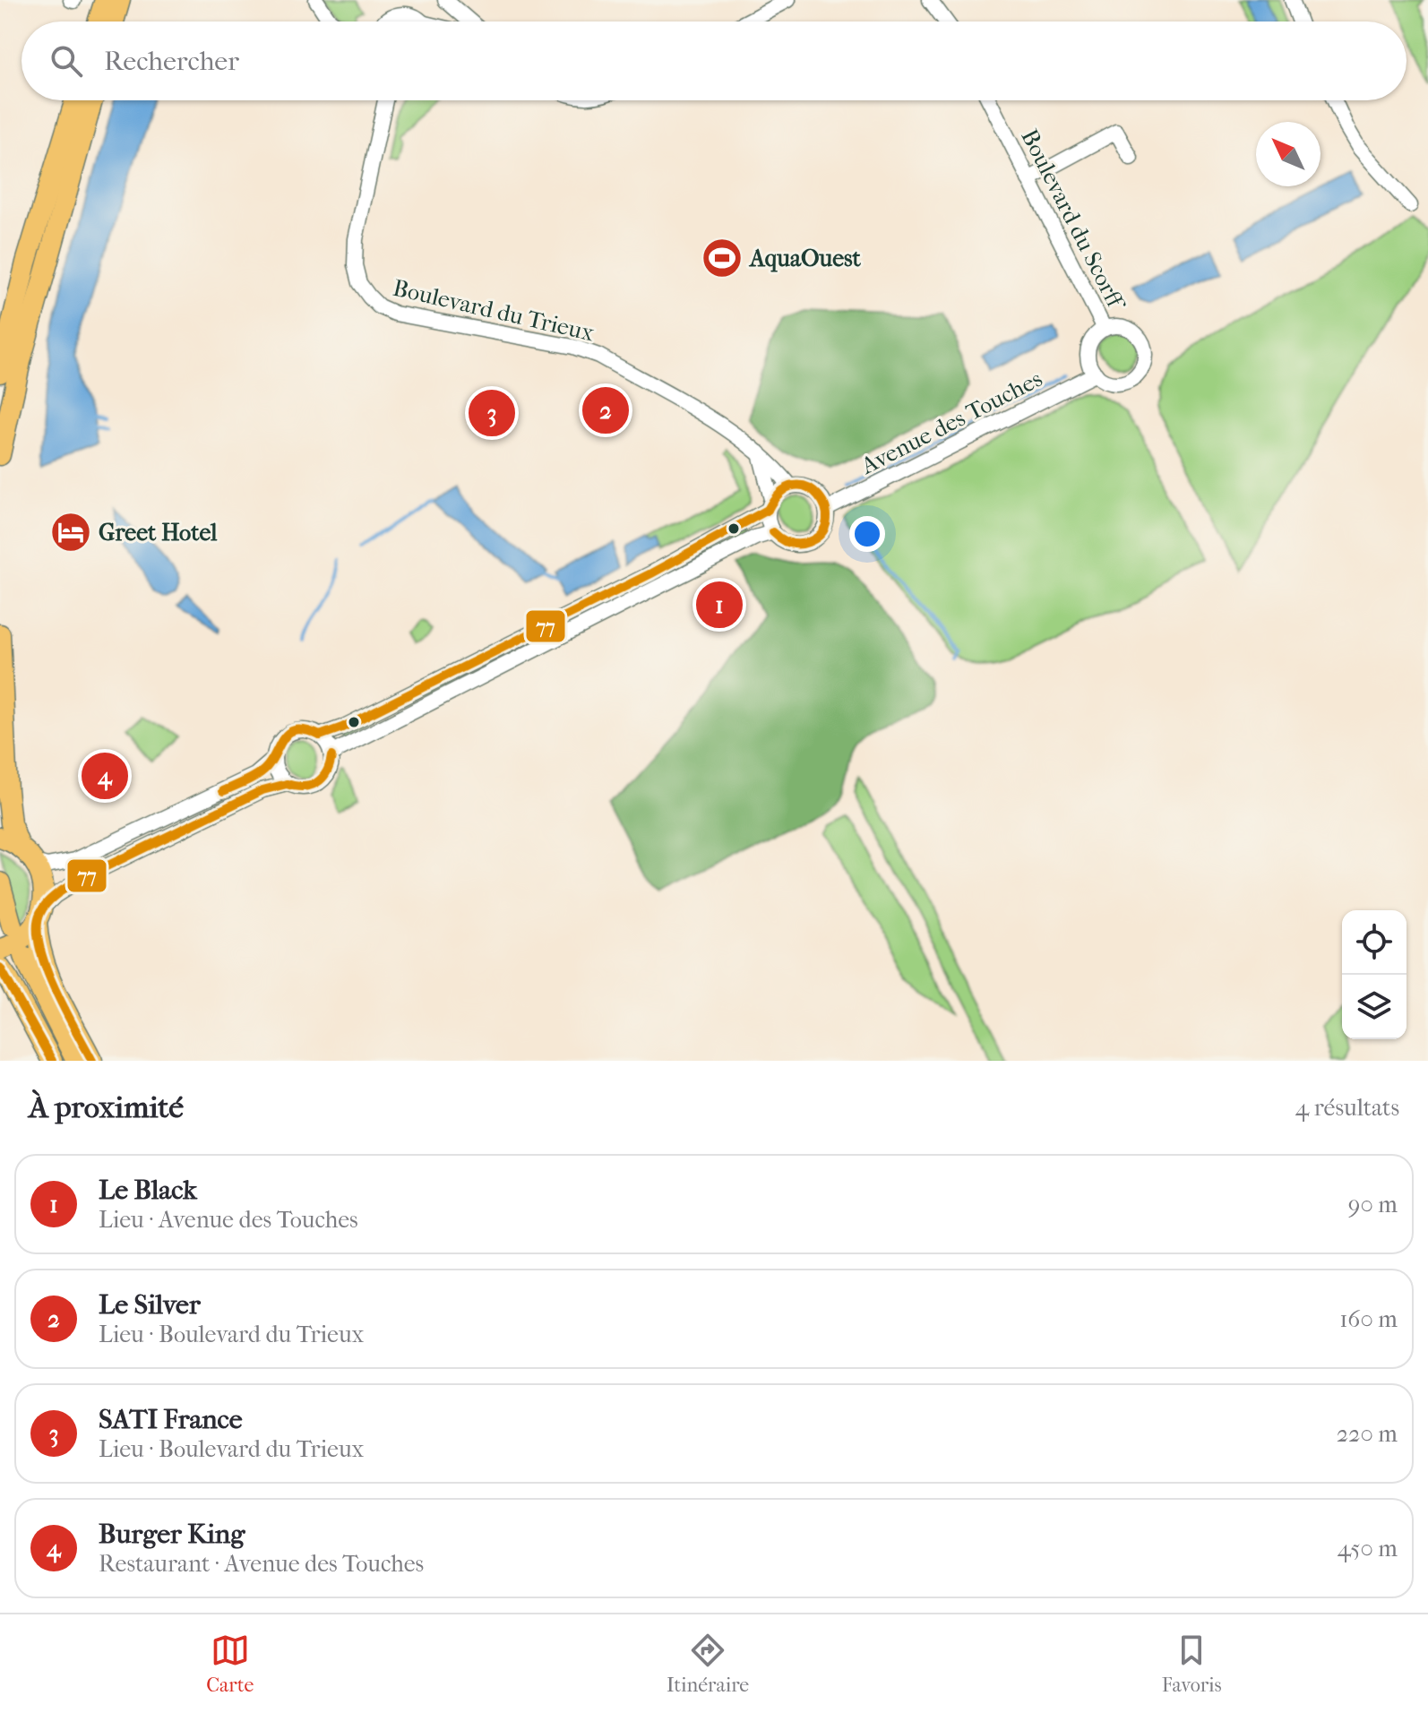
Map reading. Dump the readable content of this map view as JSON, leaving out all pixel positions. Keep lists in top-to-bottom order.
{
  "streets": {
    "street": ["Boulevard du Scorff", "Boulevard du Trieux", "Avenue des Touches"]
  },
  "crossings": [
    ["Boulevard du Scorff", "Avenue des Touches"],
    ["Boulevard du Trieux", "Avenue des Touches"]
  ],
  "places": {
    "sports": ["AquaOuest"],
    "hotel": ["Greet Hotel"]
  },
  "lines": ["transit line 77"],
  "north": "top left",
  "page": {
    "search": "Rechercher",
    "pins": [
      "2",
      "3",
      "1",
      "4"
    ],
    "heading": ["À proximité", "4 résultats"],
    "list": [
      {
        "mark": "1",
        "name": "Le Black",
        "note": "Lieu · Avenue des Touches",
        "value": "90 m"
      },
      {
        "mark": "2",
        "name": "Le Silver",
        "note": "Lieu · Boulevard du Trieux",
        "value": "160 m"
      },
      {
        "mark": "3",
        "name": "SATI France",
        "note": "Lieu · Boulevard du Trieux",
        "value": "220 m"
      },
      {
        "mark": "4",
        "name": "Burger King",
        "note": "Restaurant · Avenue des Touches",
        "value": "450 m"
      }
    ],
    "nav": ["Carte", "Itinéraire", "Favoris"]
  }
}
